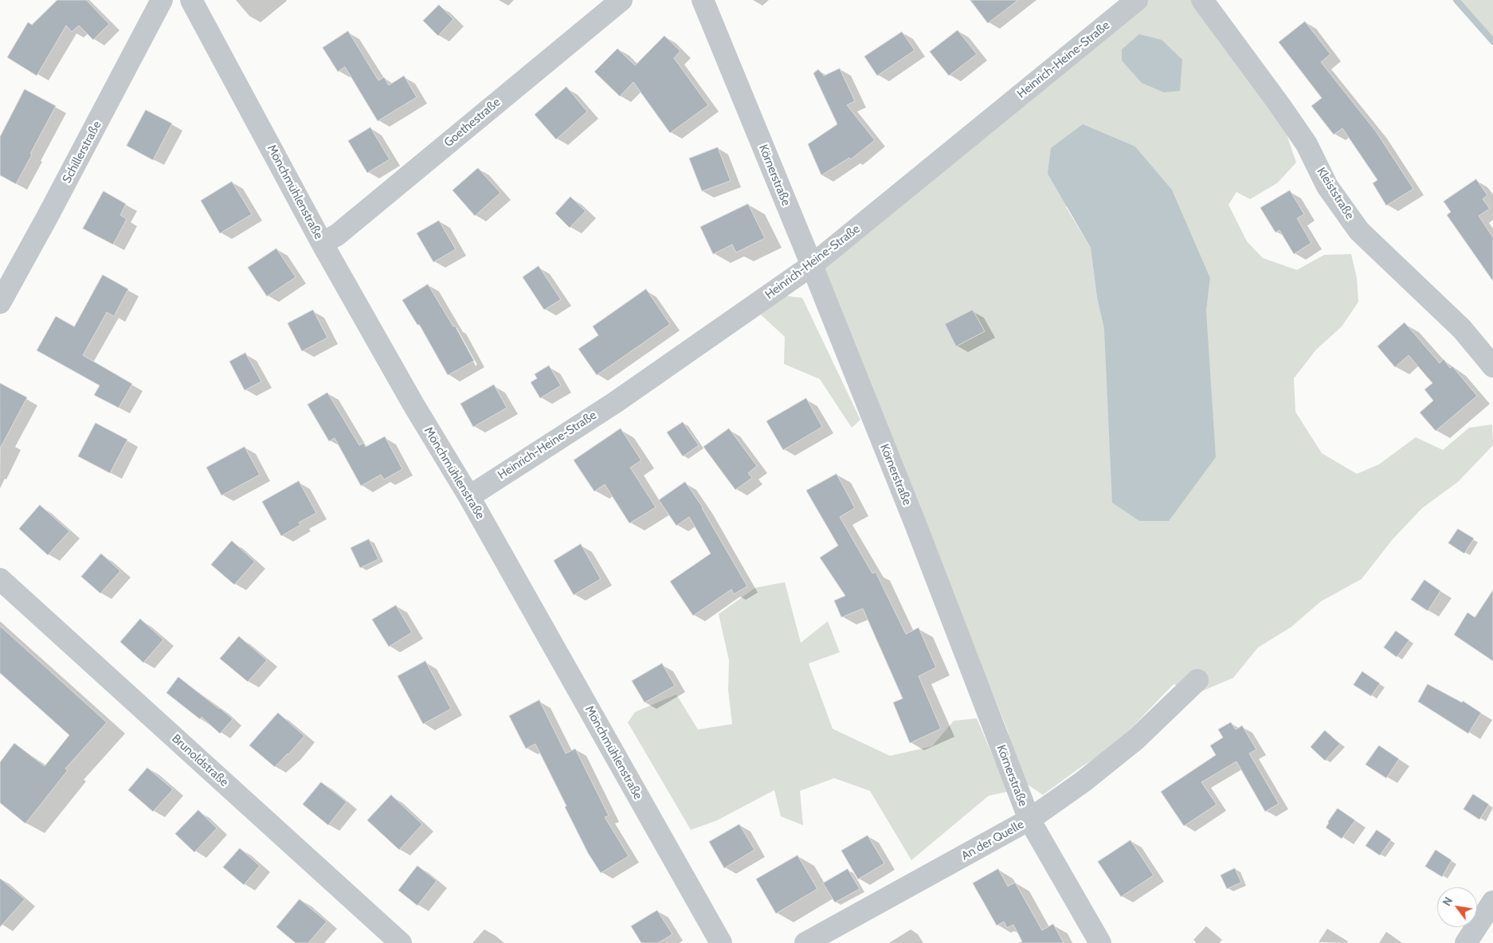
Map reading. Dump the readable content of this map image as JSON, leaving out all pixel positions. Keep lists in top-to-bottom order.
{
  "streets": {
    "street": [
      "Heinrich-Heine-Straße",
      "Goethestraße",
      "Schillerstraße",
      "Körnerstraße",
      "Mönchmühlenstraße",
      "Kleiststraße",
      "Brunoldstraße",
      "An der Quelle"
    ]
  },
  "crossings": [
    ["Heinrich-Heine-Straße", "Körnerstraße"],
    ["Heinrich-Heine-Straße", "Mönchmühlenstraße"],
    ["Goethestraße", "Mönchmühlenstraße"],
    ["Körnerstraße", "An der Quelle"]
  ],
  "north": "top left"
}
